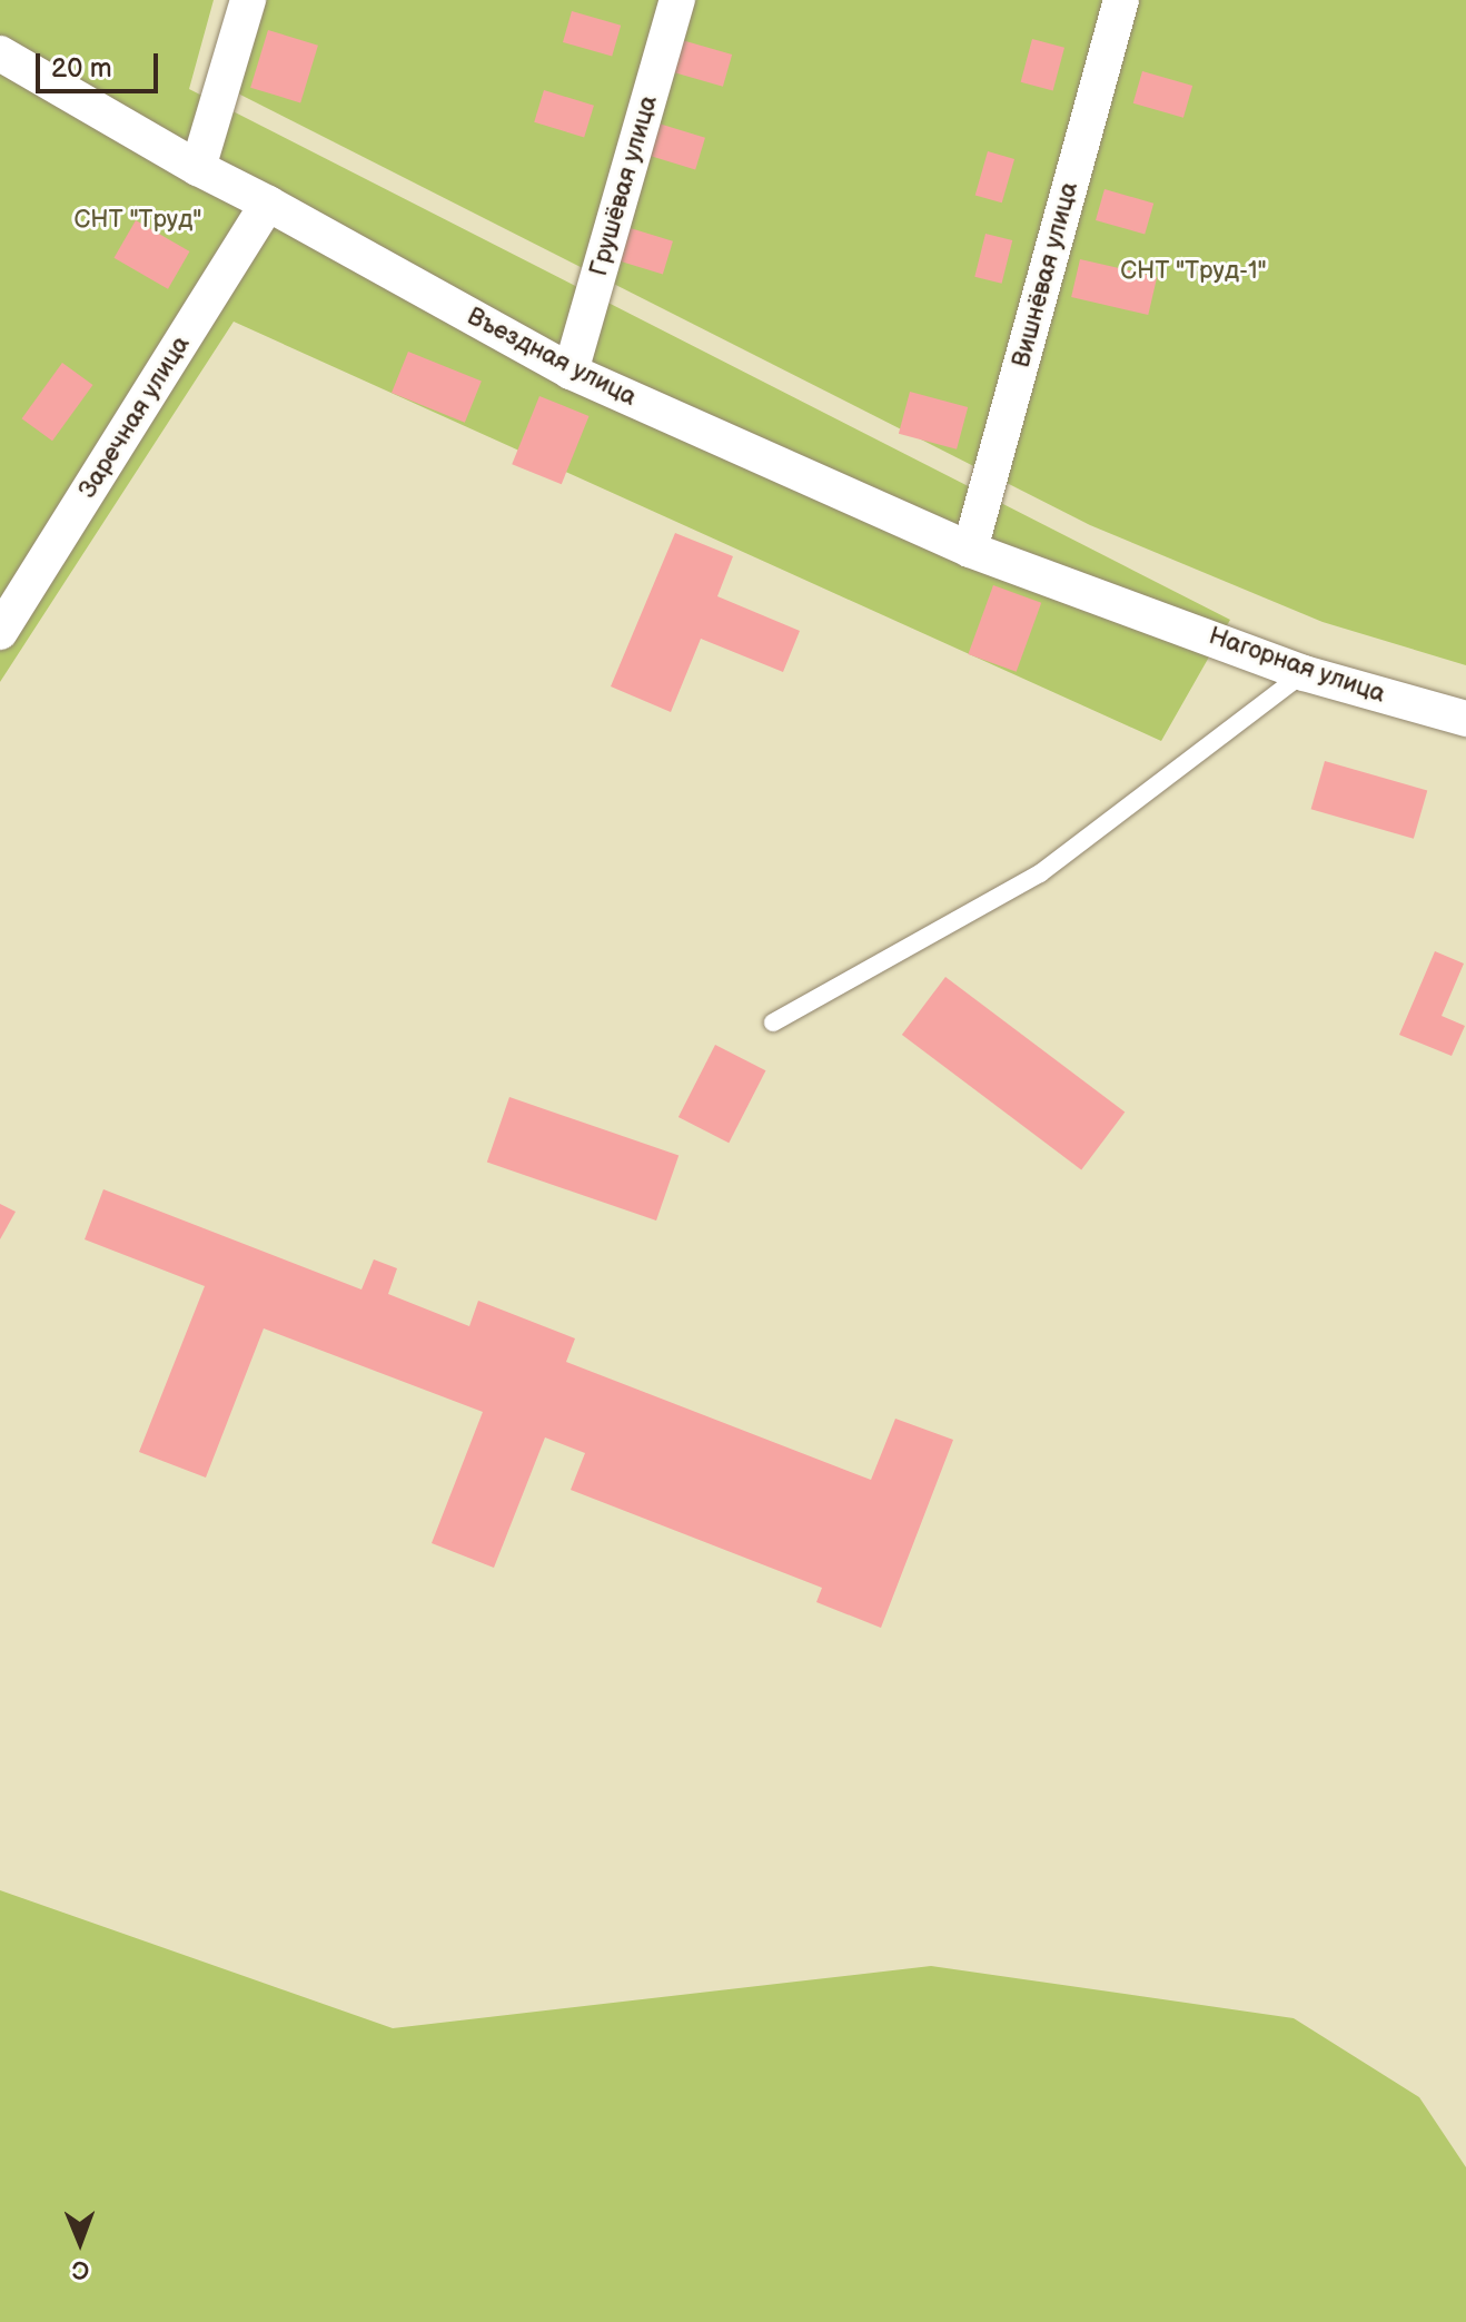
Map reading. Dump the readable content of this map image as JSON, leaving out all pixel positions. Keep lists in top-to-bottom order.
{
  "streets": {
    "street": [
      "Грушёвая улица",
      "Вишнёвая улица",
      "Въездная улица",
      "Заречная улица",
      "Нагорная улица"
    ]
  },
  "crossings": [
    ["Грушёвая улица", "Въездная улица"],
    ["Вишнёвая улица", "Въездная улица"],
    ["Въездная улица", "Заречная улица"],
    ["Въездная улица", "Нагорная улица"]
  ],
  "parks": ["СНТ \"Труд\"", "СНТ \"Труд-1\""],
  "scale_bar": "20 m",
  "north": "bottom"
}
